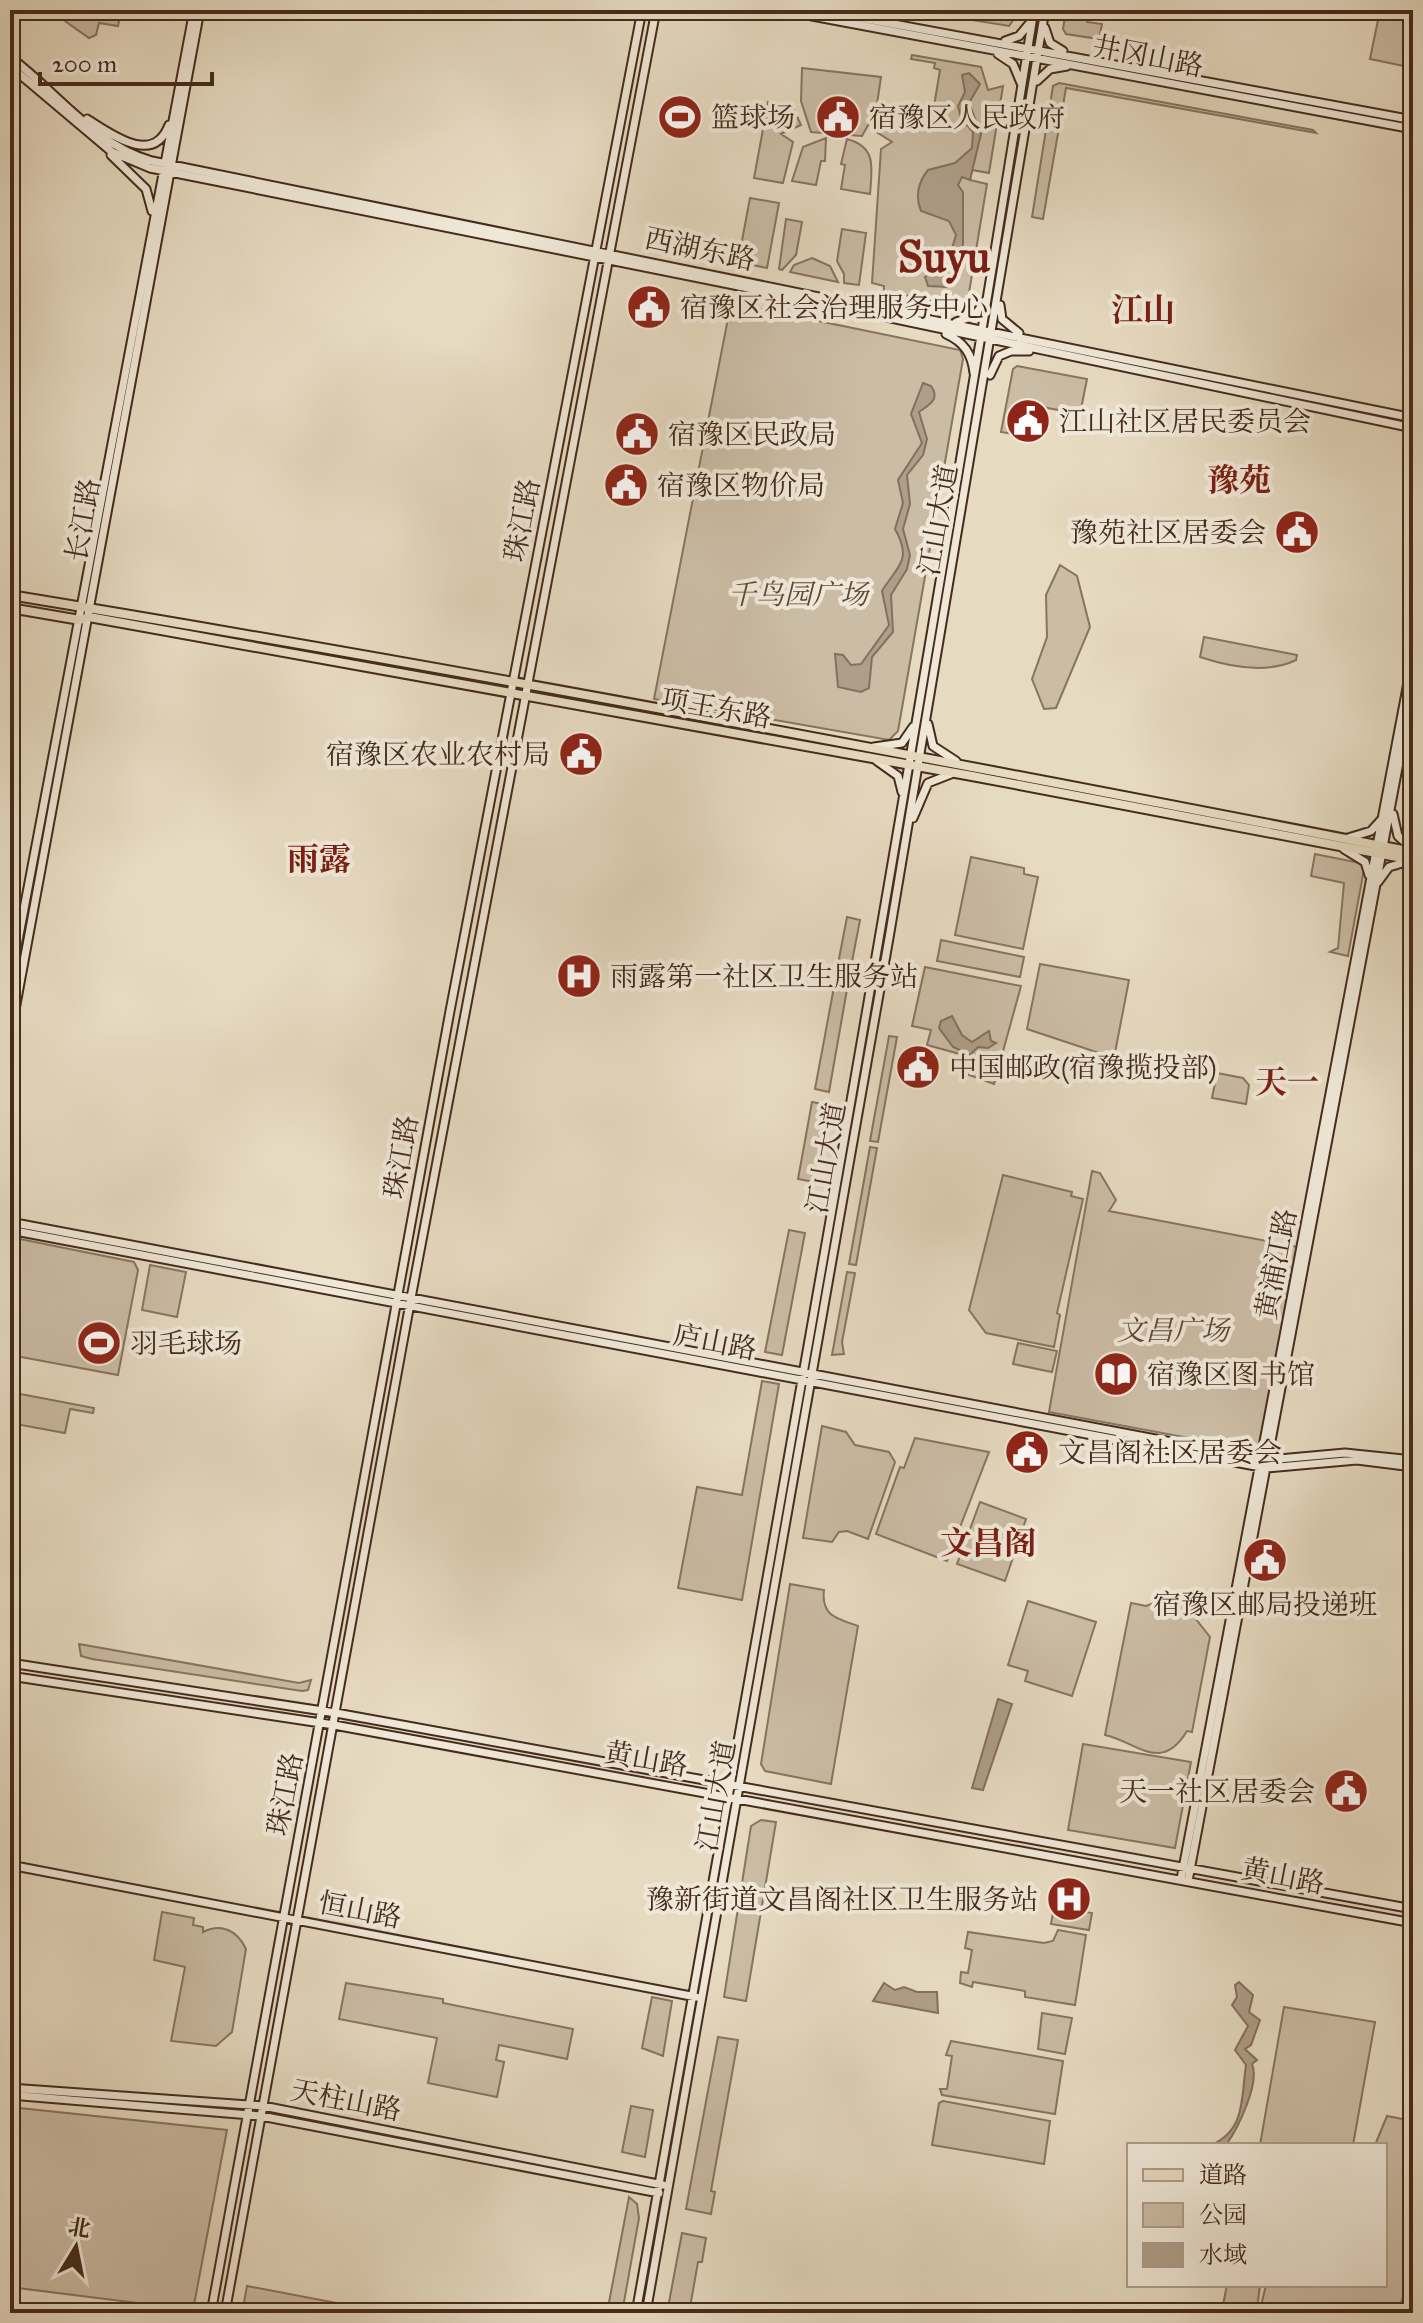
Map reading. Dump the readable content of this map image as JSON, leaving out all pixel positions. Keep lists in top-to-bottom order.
{
  "streets": {
    "main road": ["项王东路"],
    "street": [
      "井冈山路",
      "西湖东路",
      "长江路",
      "珠江路",
      "江山大道",
      "黄浦江路",
      "庐山路",
      "黄山路",
      "恒山路",
      "天柱山路"
    ]
  },
  "crossings": [
    ["井冈山路", "江山大道"],
    ["西湖东路", "长江路"],
    ["西湖东路", "珠江路"],
    ["西湖东路", "江山大道"],
    ["长江路", "项王东路"],
    ["珠江路", "项王东路"],
    ["珠江路", "庐山路"],
    ["珠江路", "黄山路"],
    ["珠江路", "恒山路"],
    ["珠江路", "天柱山路"],
    ["江山大道", "项王东路"],
    ["江山大道", "庐山路"],
    ["江山大道", "黄山路"],
    ["江山大道", "恒山路"],
    ["江山大道", "天柱山路"],
    ["项王东路", "黄浦江路"],
    ["黄浦江路", "庐山路"],
    ["黄浦江路", "黄山路"]
  ],
  "districts": [
    "Suyu",
    "江山",
    "豫苑",
    "雨露",
    "天一",
    "文昌阁"
  ],
  "parks": ["千鸟园广场", "文昌广场"],
  "places": {
    "sports": ["篮球场", "羽毛球场"],
    "public building": [
      "宿豫区人民政府",
      "宿豫区社会治理服务中心",
      "江山社区居民委员会",
      "宿豫区民政局",
      "宿豫区物价局",
      "豫苑社区居委会",
      "宿豫区农业农村局",
      "中国邮政(宿豫揽投部)",
      "文昌阁社区居委会",
      "宿豫区邮局投递班",
      "天一社区居委会"
    ],
    "hospital": ["雨露第一社区卫生服务站", "豫新街道文昌阁社区卫生服务站"],
    "library": ["宿豫区图书馆"]
  },
  "legend": ["道路", "公园", "水域"],
  "scale_bar": "200 m",
  "north": "top"
}
